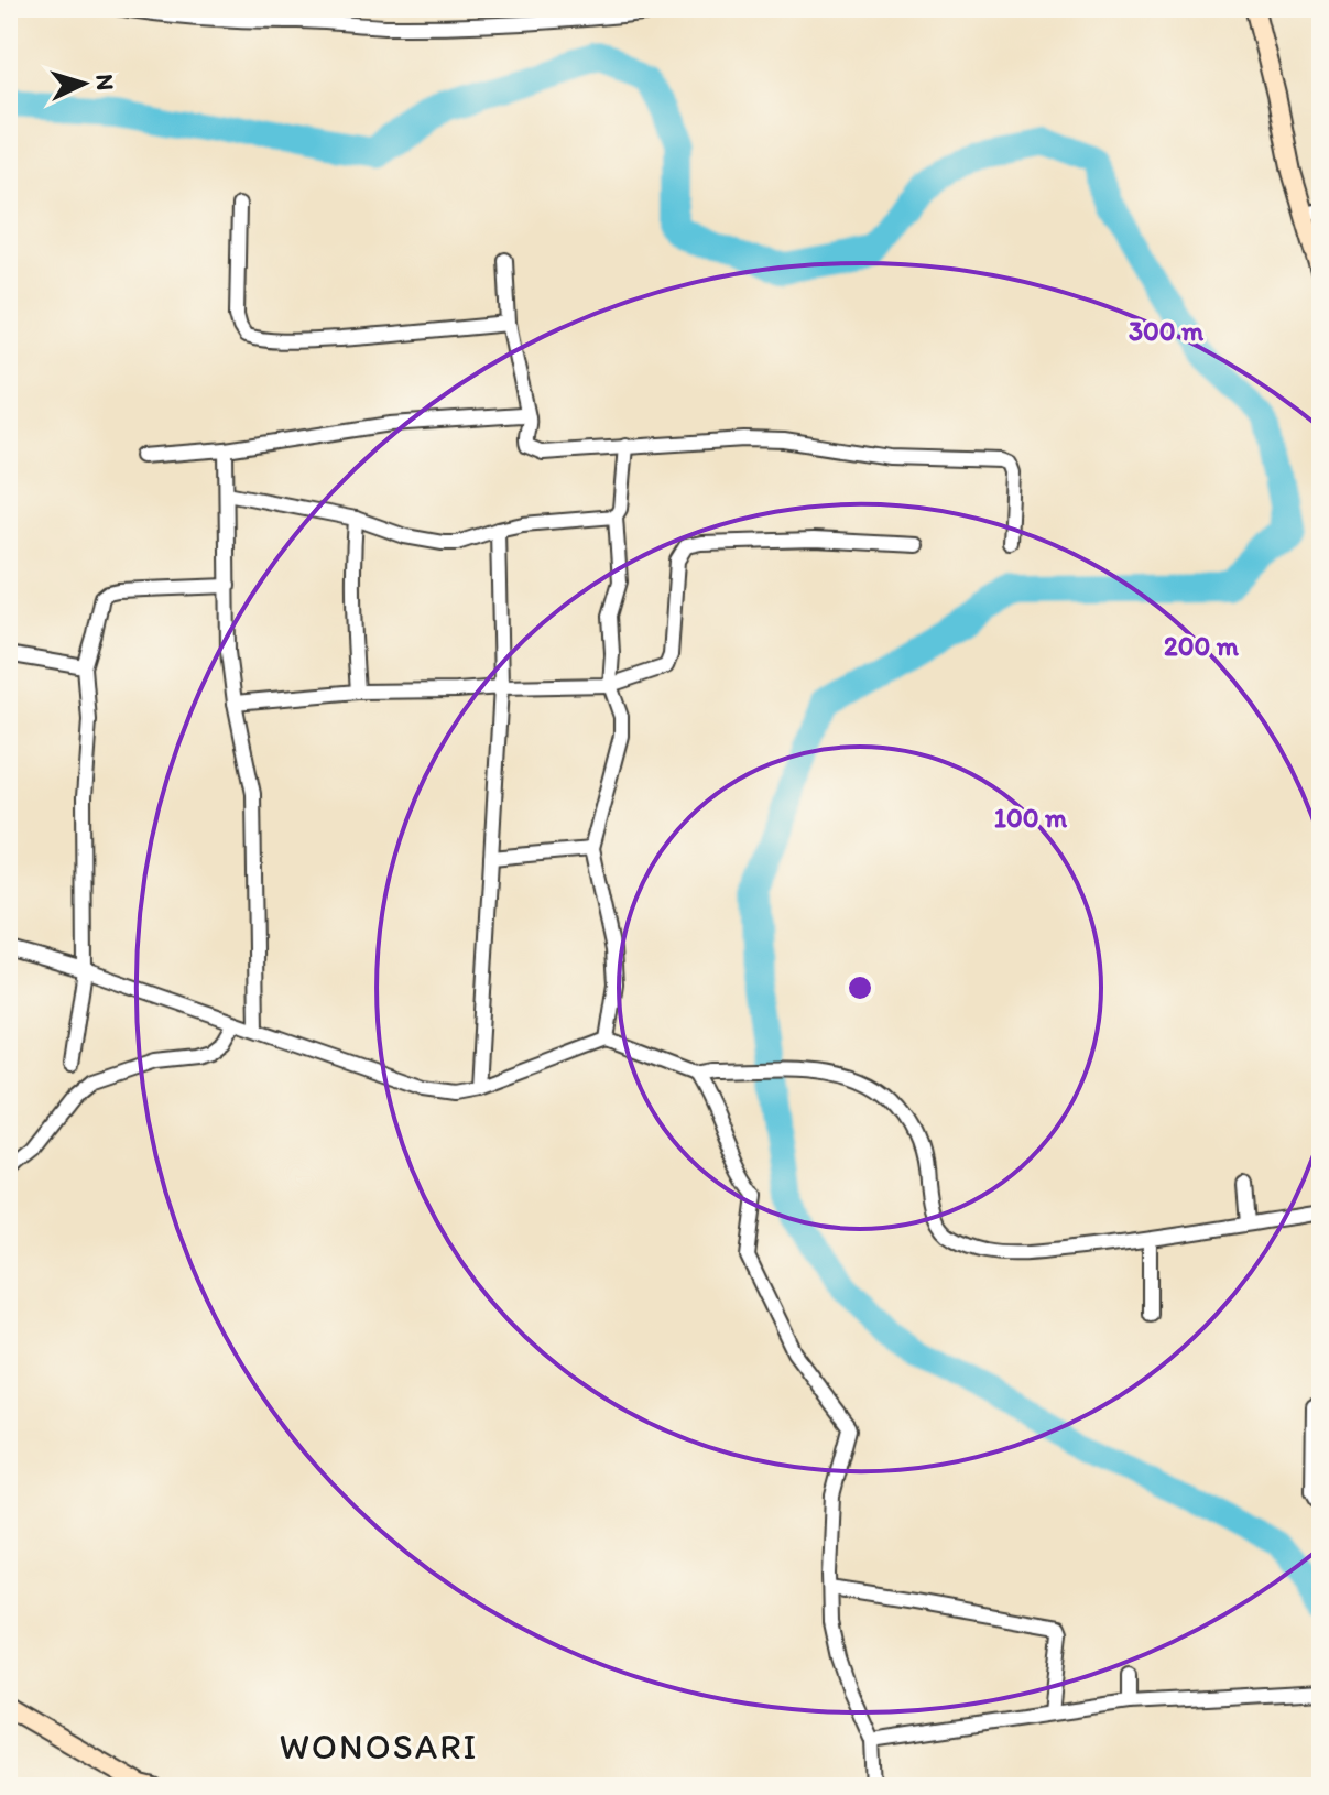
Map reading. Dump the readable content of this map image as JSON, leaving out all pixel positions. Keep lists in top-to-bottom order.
{
  "districts": ["WONOSARI"],
  "north": "right",
  "rings": ["300 m", "200 m", "100 m"]
}
